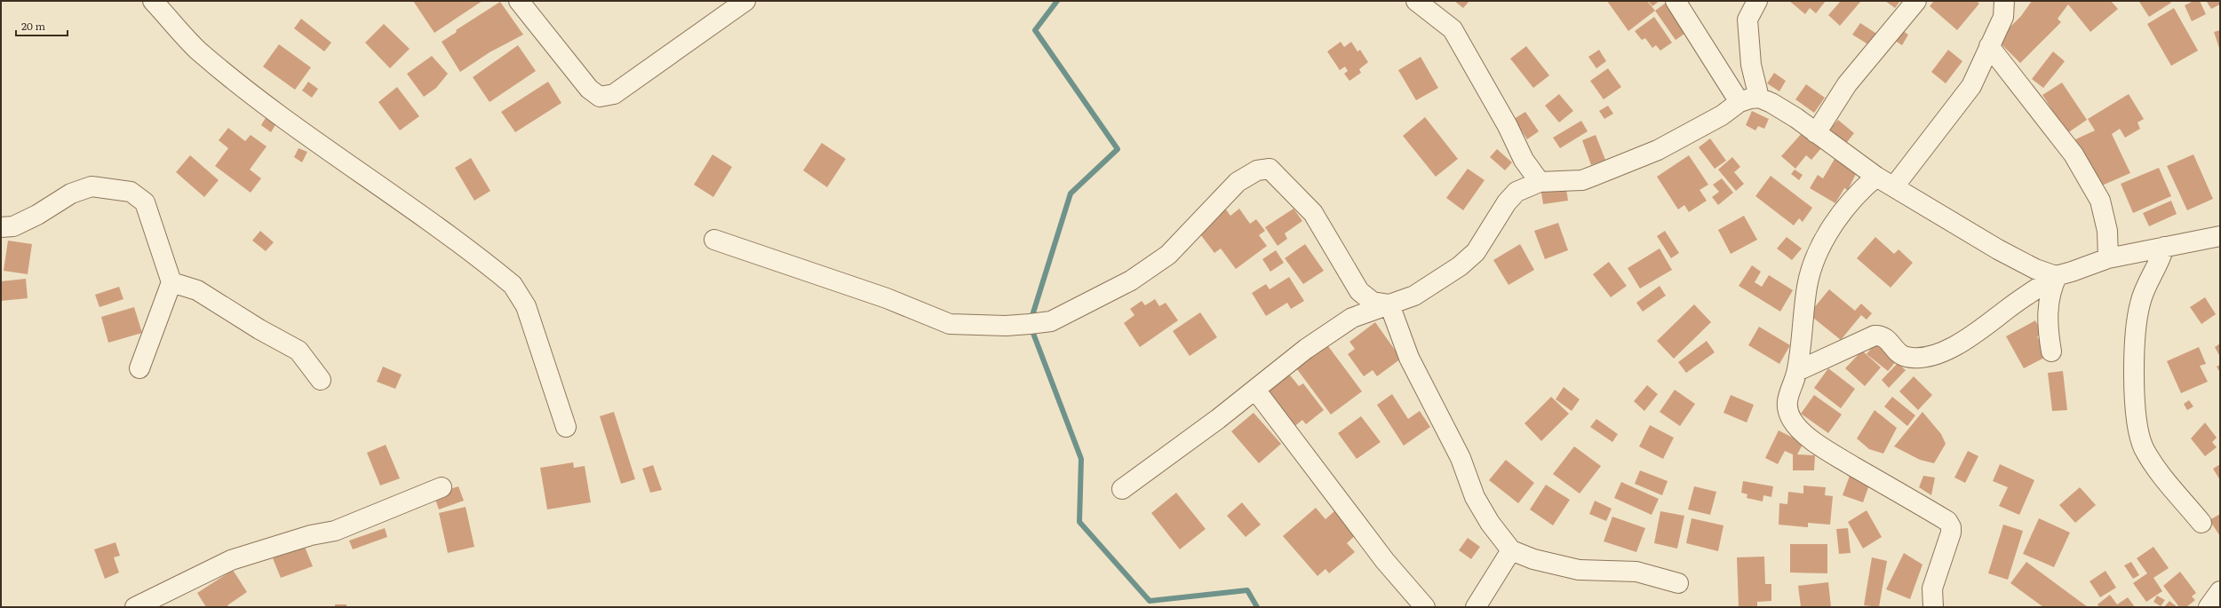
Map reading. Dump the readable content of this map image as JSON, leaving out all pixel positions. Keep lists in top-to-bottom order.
{
  "scale_bar": "20 m"
}
